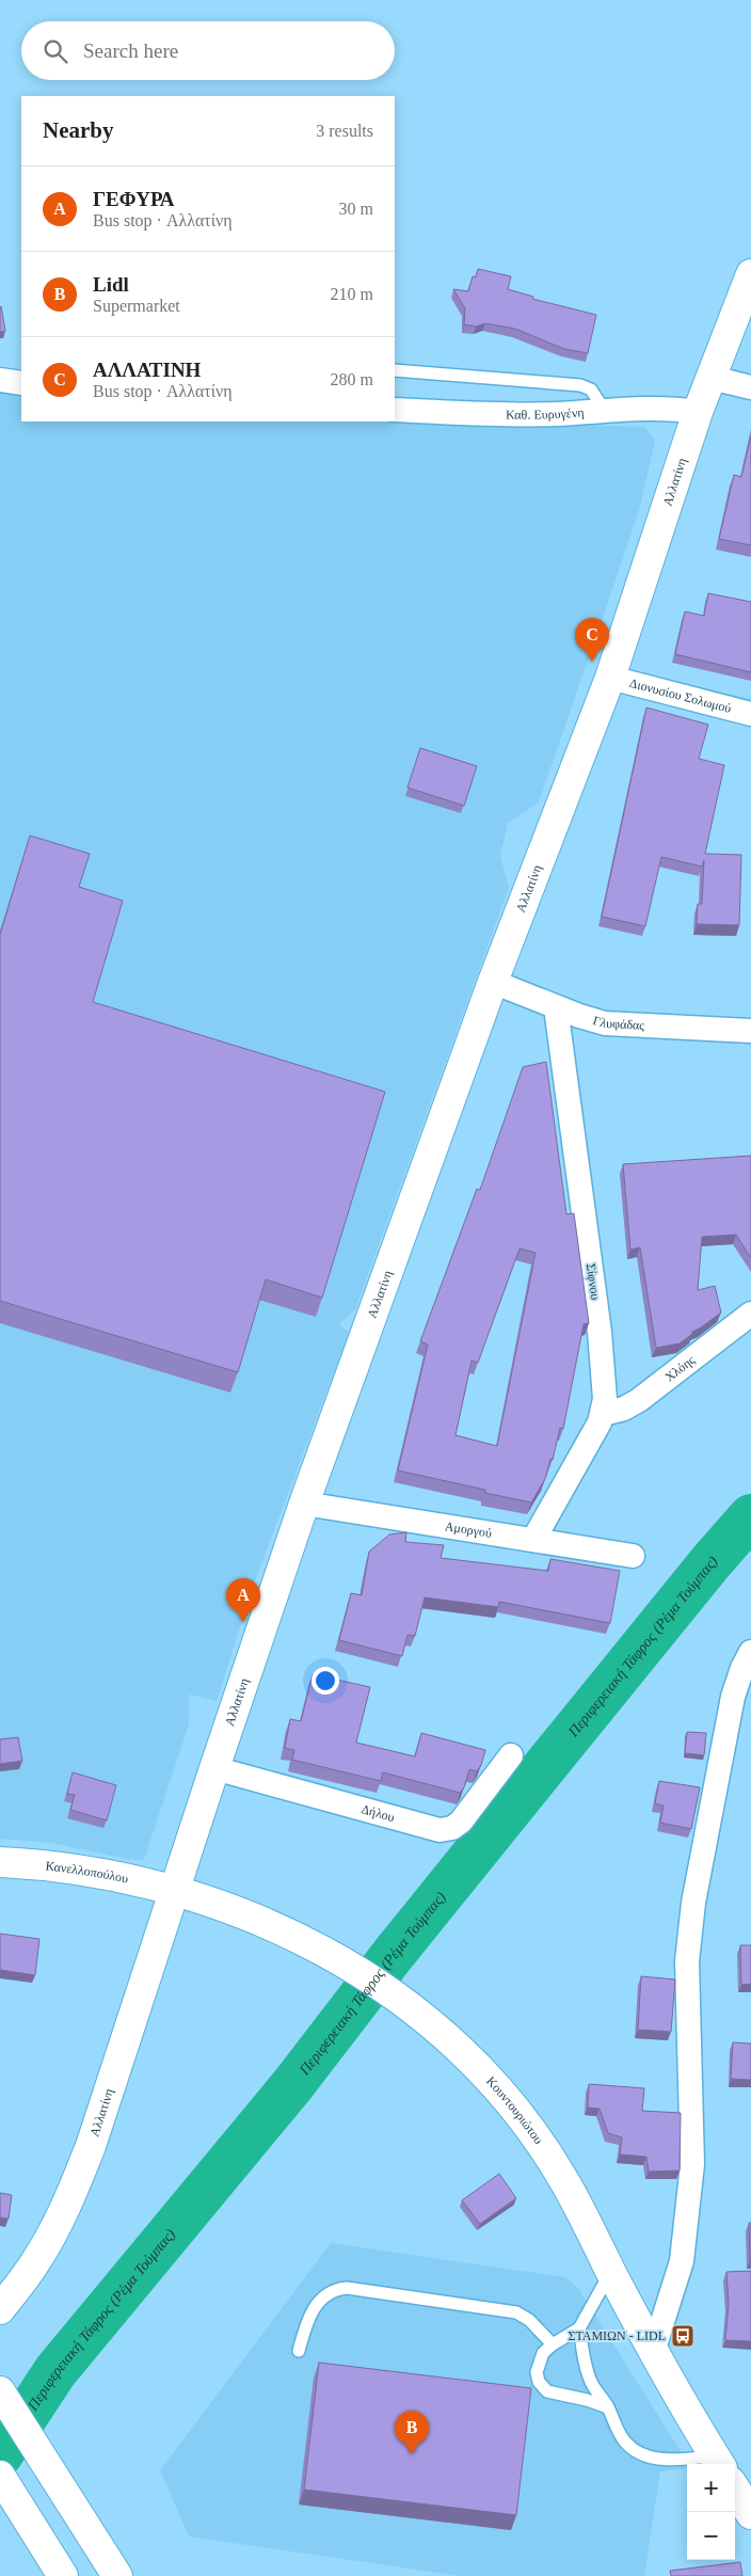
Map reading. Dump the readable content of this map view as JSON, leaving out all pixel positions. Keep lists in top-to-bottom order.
{
  "streets": {
    "main road": ["Αλλατίνη", "Κανελλοπούλου", "Κουντουριώτου"],
    "street": [
      "Καθ. Ευρυγένη",
      "Διονυσίου Σολωμού",
      "Γλυφάδας",
      "Σίφνου",
      "Χλόης",
      "Αμοργού",
      "Δήλου"
    ]
  },
  "crossings": [
    ["Καθ. Ευρυγένη", "Αλλατίνη"],
    ["Αλλατίνη", "Διονυσίου Σολωμού"],
    ["Αλλατίνη", "Γλυφάδας"],
    ["Αλλατίνη", "Αμοργού"],
    ["Αλλατίνη", "Δήλου"],
    ["Αλλατίνη", "Κανελλοπούλου"],
    ["Αλλατίνη", "Κουντουριώτου"],
    ["Γλυφάδας", "Σίφνου"],
    ["Σίφνου", "Χλόης"],
    ["Σίφνου", "Αμοργού"],
    ["Κανελλοπούλου", "Κουντουριώτου"]
  ],
  "water": ["Περιφερειακή Τάφρος (Ρέμα Τούμπας)"],
  "places": {
    "bus stop": ["ΣΤΑΜΙΩΝ - LIDL"]
  },
  "page": {
    "search": "Search here",
    "heading": ["Nearby", "3 results"],
    "list": [
      {
        "mark": "A",
        "name": "ΓΕΦΥΡΑ",
        "note": "Bus stop · Αλλατίνη",
        "value": "30 m"
      },
      {
        "mark": "B",
        "name": "Lidl",
        "note": "Supermarket",
        "value": "210 m"
      },
      {
        "mark": "C",
        "name": "ΑΛΛΑΤΙΝΗ",
        "note": "Bus stop · Αλλατίνη",
        "value": "280 m"
      }
    ],
    "pins": ["C", "A", "B"],
    "map_buttons": ["+", "−"]
  }
}
